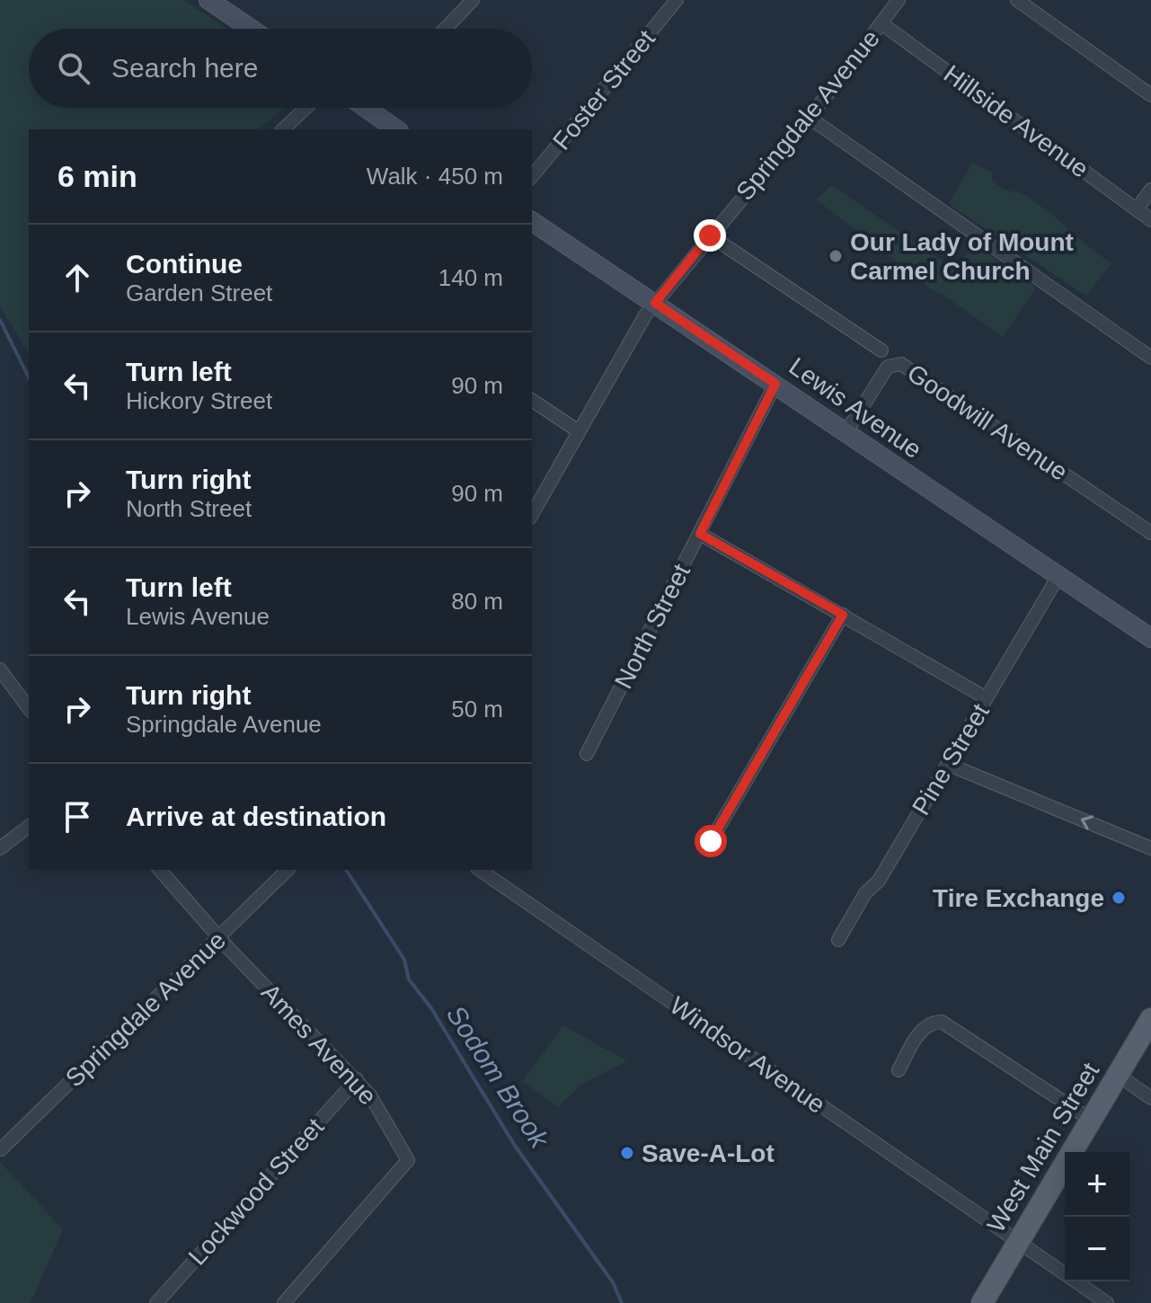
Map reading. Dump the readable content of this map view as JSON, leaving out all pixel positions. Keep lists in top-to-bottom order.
{
  "streets": {
    "main road": ["Lewis Avenue", "West Main Street"],
    "street": [
      "Foster Street",
      "Springdale Avenue",
      "Hillside Avenue",
      "Goodwill Avenue",
      "North Street",
      "Pine Street",
      "Ames Avenue",
      "Windsor Avenue",
      "Lockwood Street"
    ]
  },
  "crossings": [
    ["Springdale Avenue", "Hillside Avenue"],
    ["Springdale Avenue", "Lewis Avenue"],
    ["Springdale Avenue", "Goodwill Avenue"],
    ["Springdale Avenue", "Ames Avenue"],
    ["Lewis Avenue", "Goodwill Avenue"],
    ["Lewis Avenue", "North Street"],
    ["Lewis Avenue", "Pine Street"],
    ["Ames Avenue", "Lockwood Street"],
    ["Windsor Avenue", "West Main Street"]
  ],
  "water": ["Sodom Brook"],
  "places": ["Our Lady of Mount Carmel Church", "Tire Exchange", "Save-A-Lot"],
  "page": {
    "search": "Search here",
    "heading": ["6 min", "Walk · 450 m"],
    "list": [
      ["Continue", "Garden Street", "140 m"],
      ["Turn left", "Hickory Street", "90 m"],
      ["Turn right", "North Street", "90 m"],
      ["Turn left", "Lewis Avenue", "80 m"],
      ["Turn right", "Springdale Avenue", "50 m"],
      "Arrive at destination"
    ],
    "map_buttons": ["+", "−"]
  }
}
